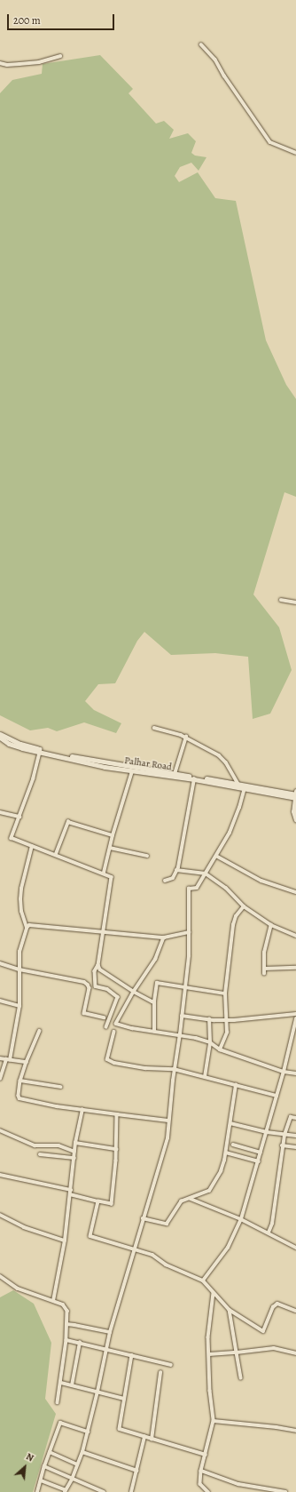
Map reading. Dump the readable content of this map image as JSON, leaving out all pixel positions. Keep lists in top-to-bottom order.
{
  "streets": {
    "main road": ["Palhar Road"]
  },
  "scale_bar": "200 m",
  "north": "top right"
}
